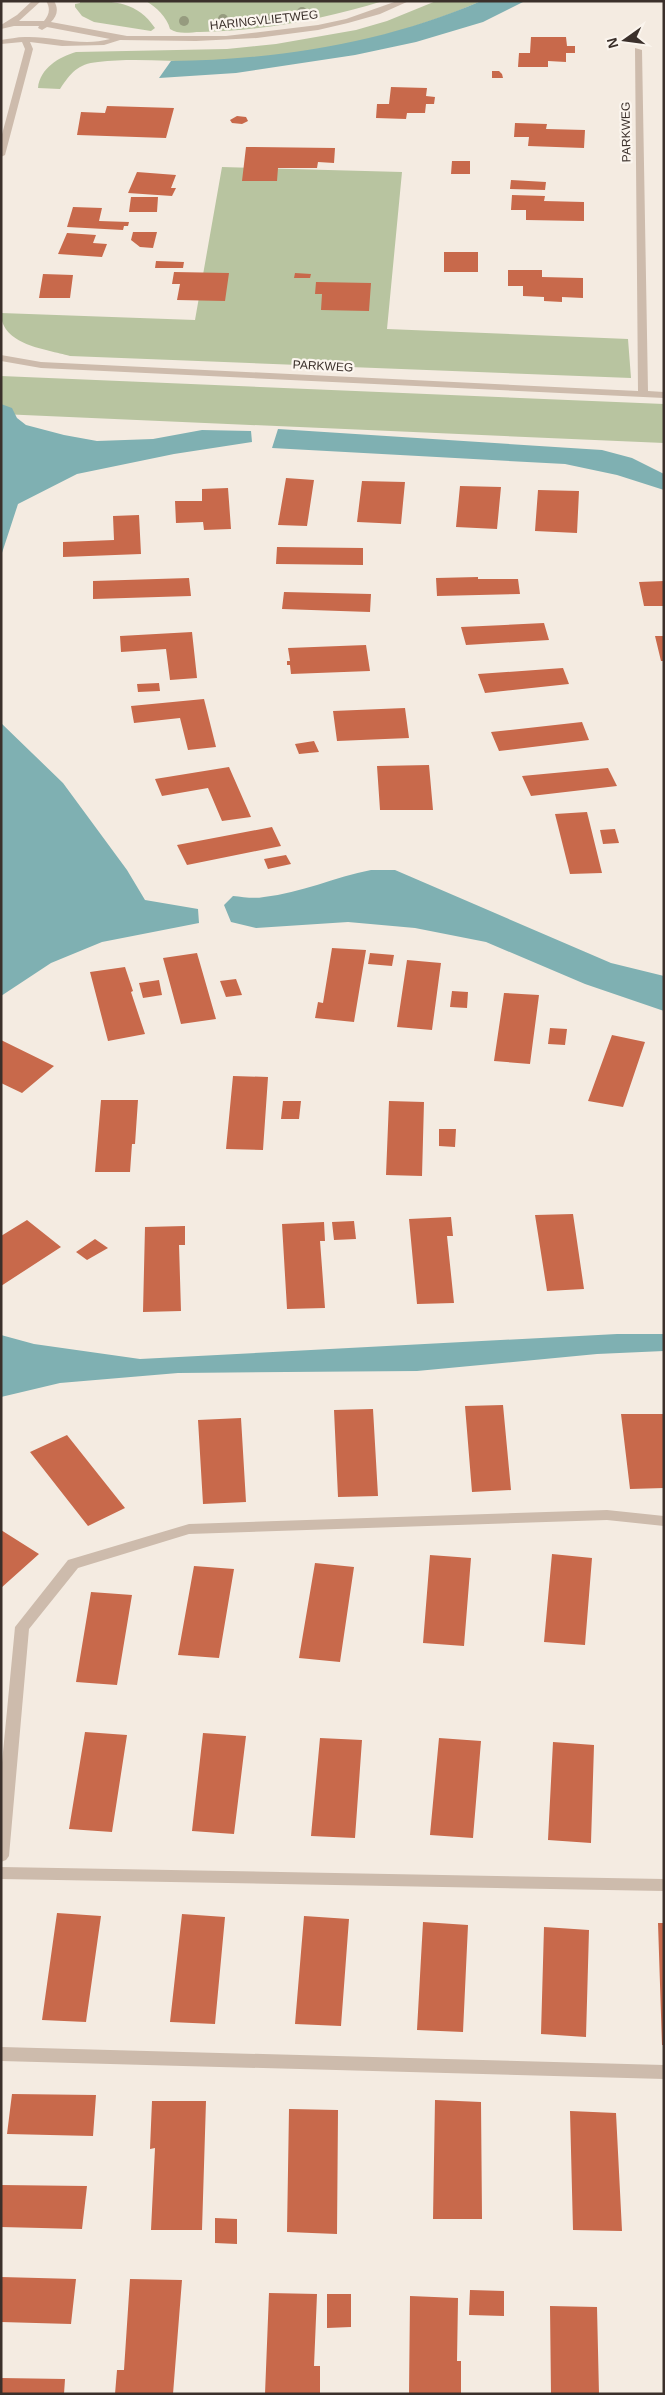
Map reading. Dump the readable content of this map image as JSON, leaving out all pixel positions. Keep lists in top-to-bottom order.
{
  "streets": {
    "street": ["HARINGVLIETWEG", "PARKWEG"]
  },
  "north": "left"
}
